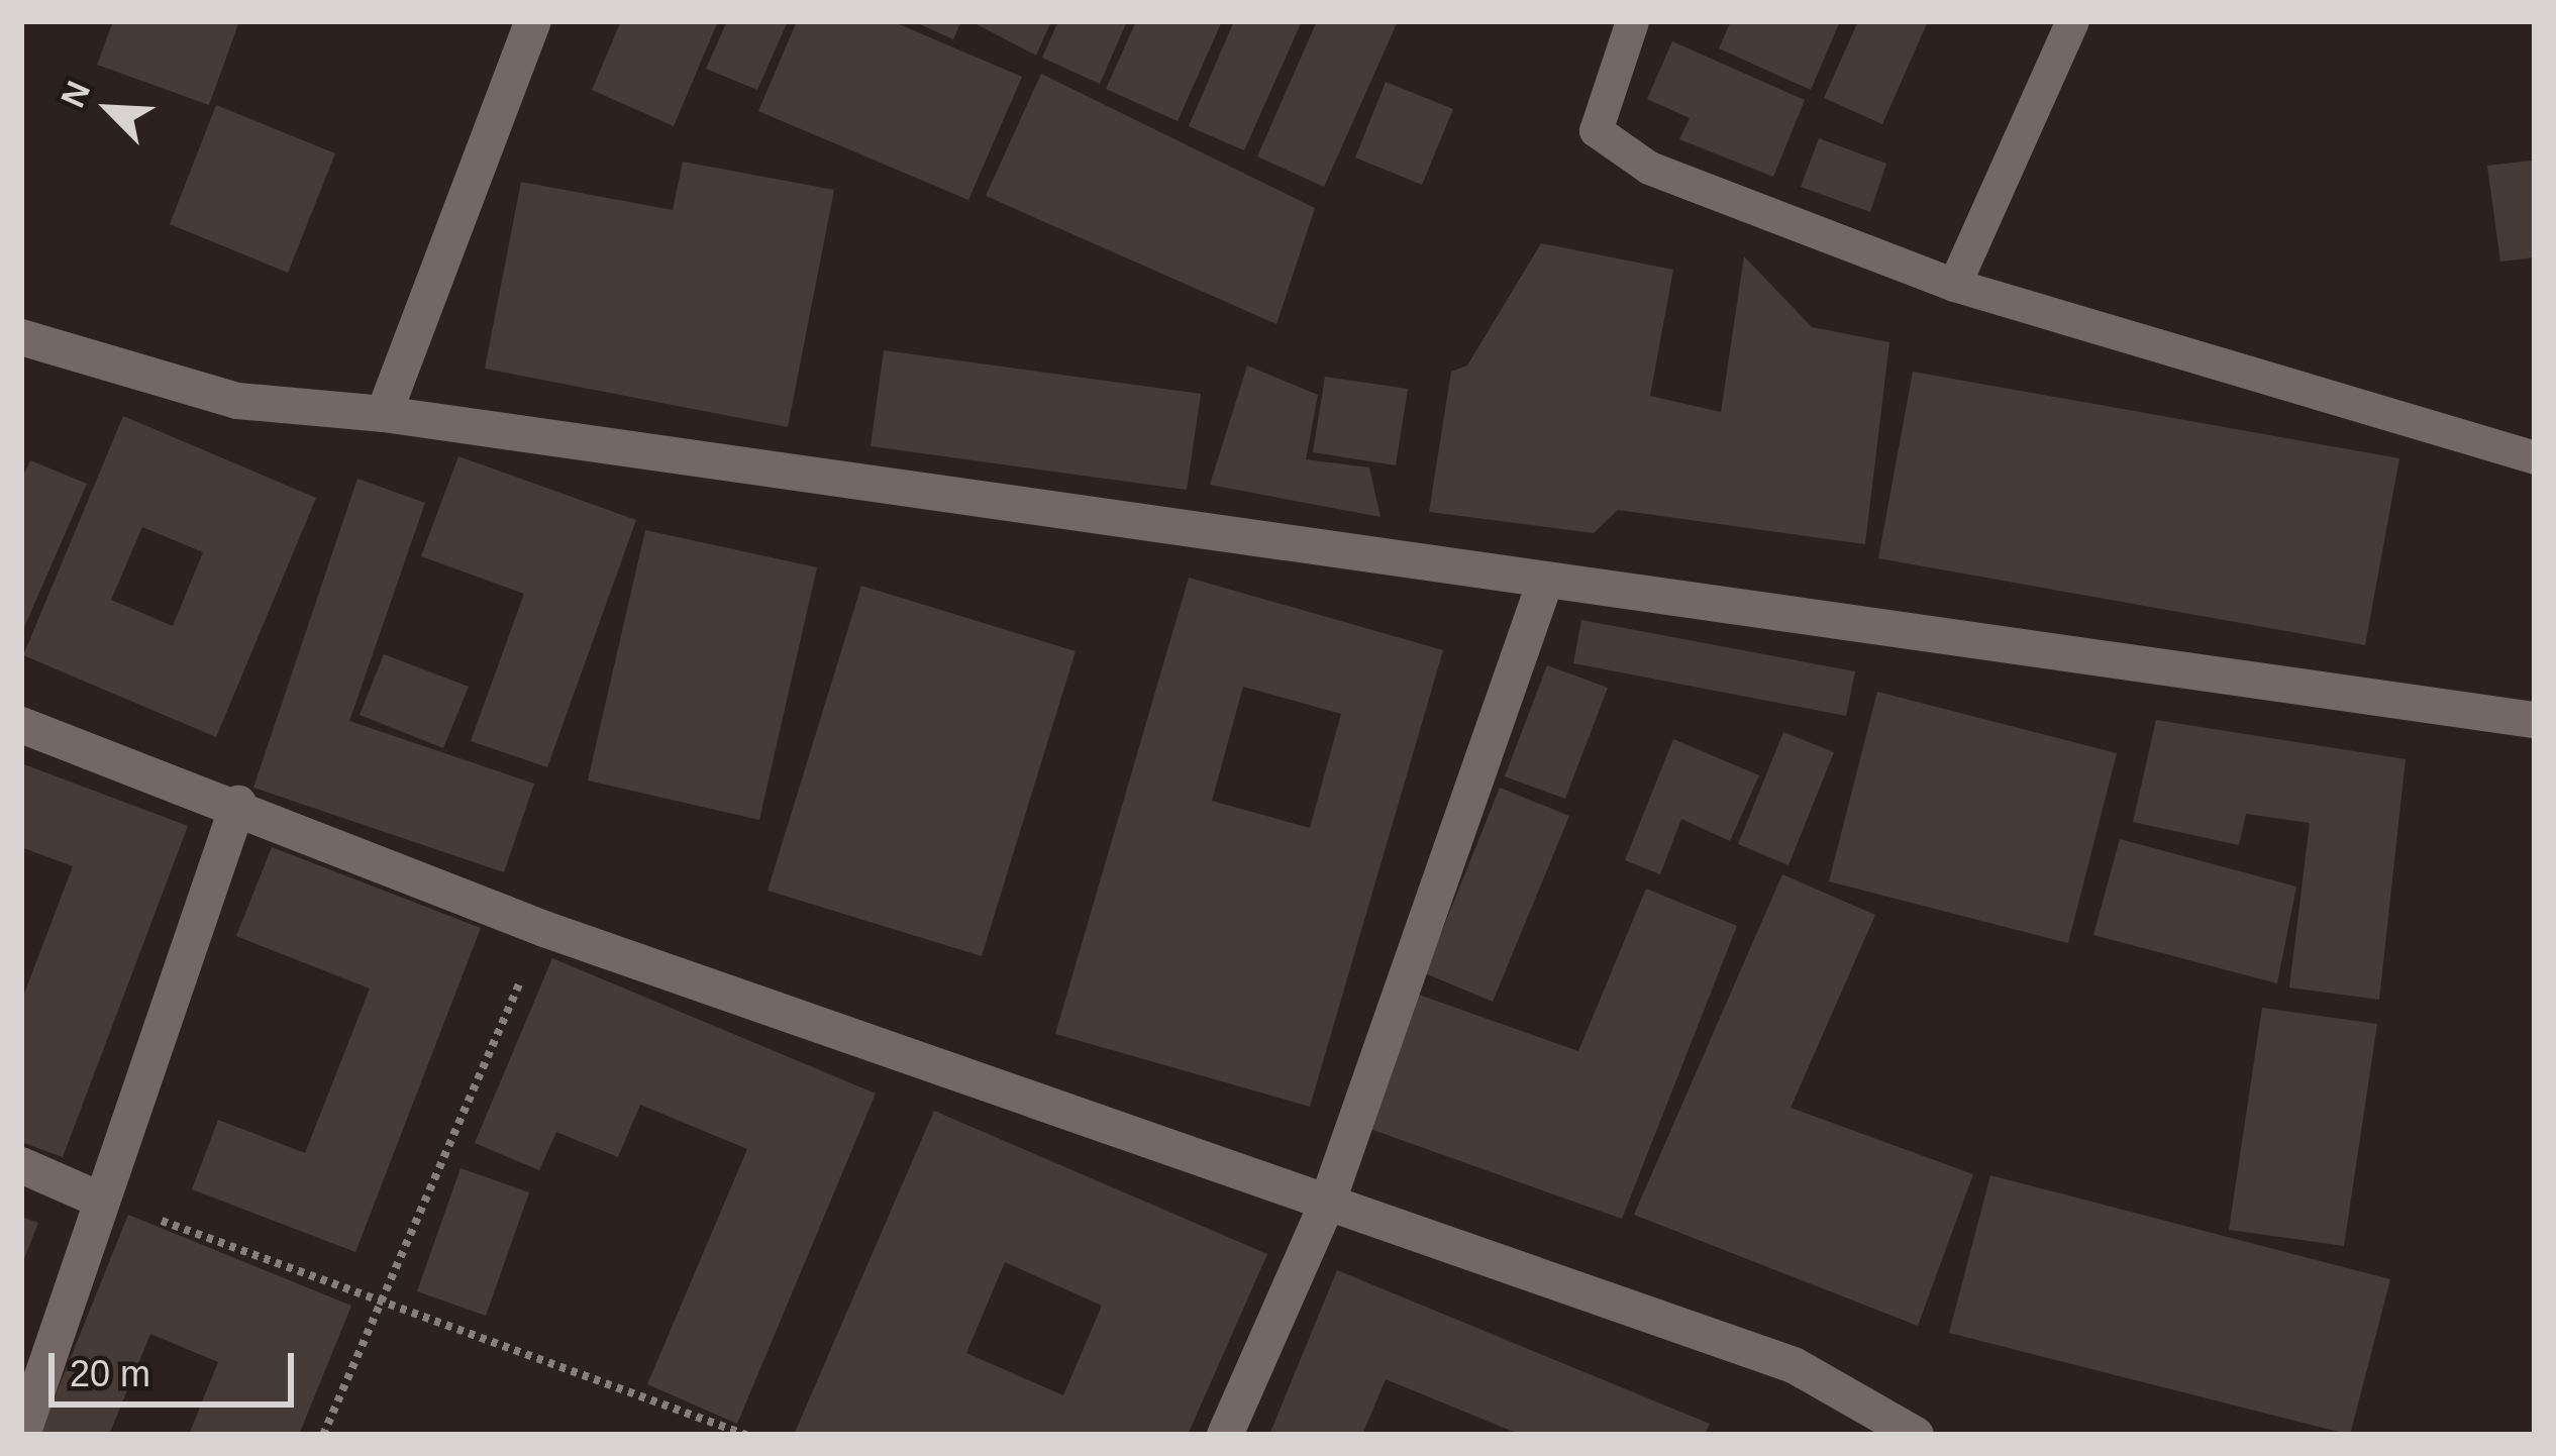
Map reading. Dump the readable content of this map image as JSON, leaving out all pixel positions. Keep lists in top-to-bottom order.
{
  "scale_bar": "20 m",
  "north": "top left"
}
